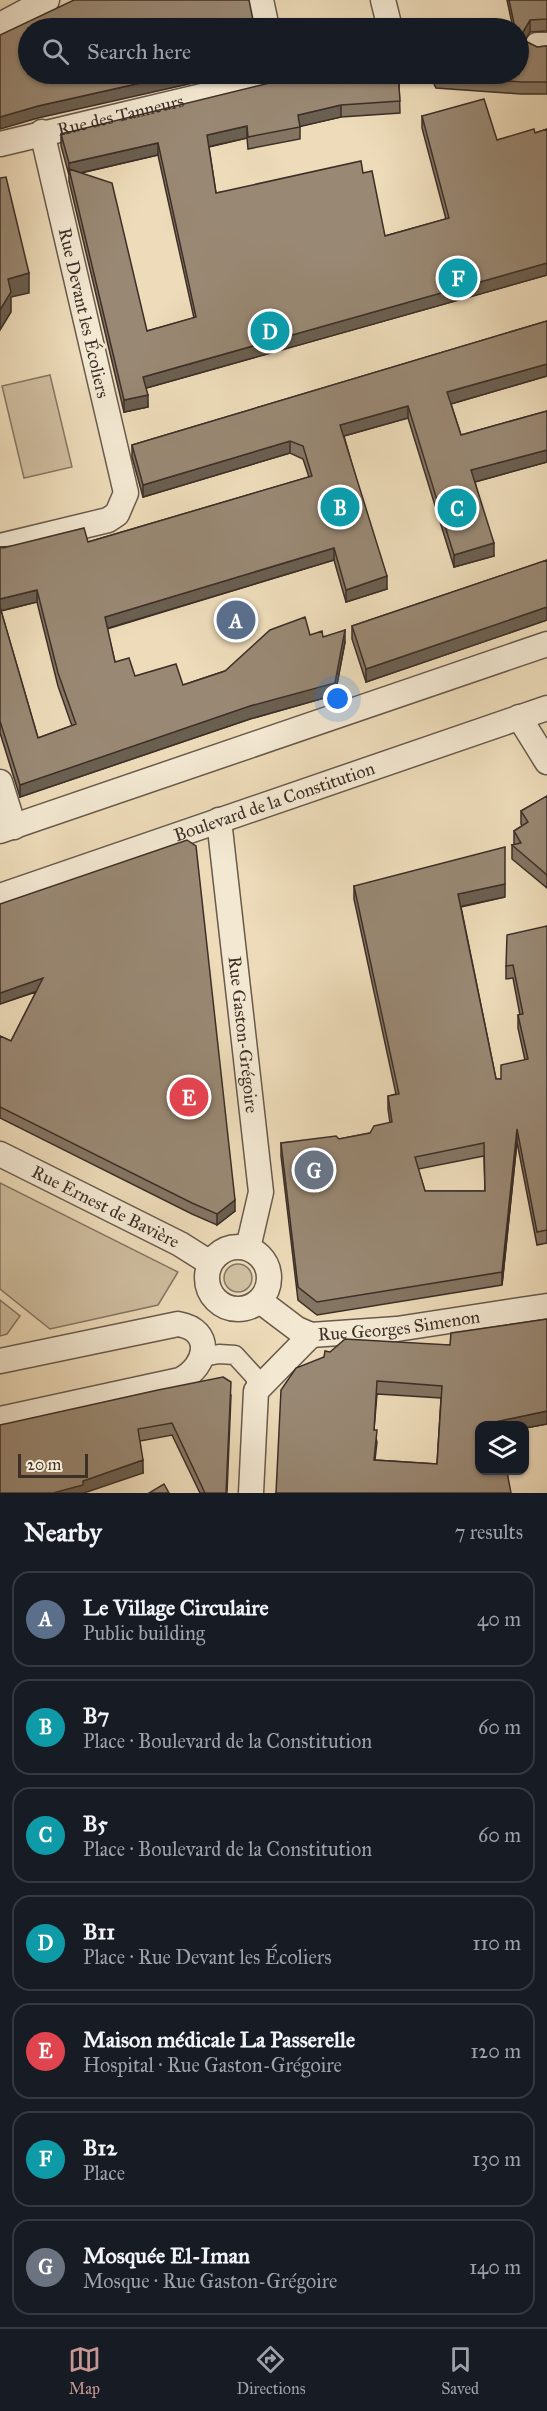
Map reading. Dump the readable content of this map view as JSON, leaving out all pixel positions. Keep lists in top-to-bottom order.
{
  "streets": {
    "street": [
      "Rue des Tanneurs",
      "Rue Devant les Écoliers",
      "Boulevard de la Constitution",
      "Rue Gaston-Grégoire",
      "Rue Ernest de Bavière",
      "Rue Georges Simenon"
    ]
  },
  "crossings": [
    ["Rue des Tanneurs", "Rue Devant les Écoliers"],
    ["Boulevard de la Constitution", "Rue Gaston-Grégoire"],
    ["Rue Gaston-Grégoire", "Rue Ernest de Bavière"],
    ["Rue Gaston-Grégoire", "Rue Georges Simenon"],
    ["Rue Ernest de Bavière", "Rue Georges Simenon"]
  ],
  "scale_bar": "20 m",
  "page": {
    "search": "Search here",
    "pins": [
      "F",
      "D",
      "B",
      "C",
      "A",
      "E",
      "G"
    ],
    "scale": "20 m",
    "heading": ["Nearby", "7 results"],
    "list": [
      {
        "mark": "A",
        "name": "Le Village Circulaire",
        "note": "Public building",
        "value": "40 m"
      },
      {
        "mark": "B",
        "name": "B7",
        "note": "Place · Boulevard de la Constitution",
        "value": "60 m"
      },
      {
        "mark": "C",
        "name": "B5",
        "note": "Place · Boulevard de la Constitution",
        "value": "60 m"
      },
      {
        "mark": "D",
        "name": "B11",
        "note": "Place · Rue Devant les Écoliers",
        "value": "110 m"
      },
      {
        "mark": "E",
        "name": "Maison médicale La Passerelle",
        "note": "Hospital · Rue Gaston-Grégoire",
        "value": "120 m"
      },
      {
        "mark": "F",
        "name": "B12",
        "note": "Place",
        "value": "130 m"
      },
      {
        "mark": "G",
        "name": "Mosquée El-Iman",
        "note": "Mosque · Rue Gaston-Grégoire",
        "value": "140 m"
      }
    ],
    "nav": ["Map", "Directions", "Saved"]
  }
}
